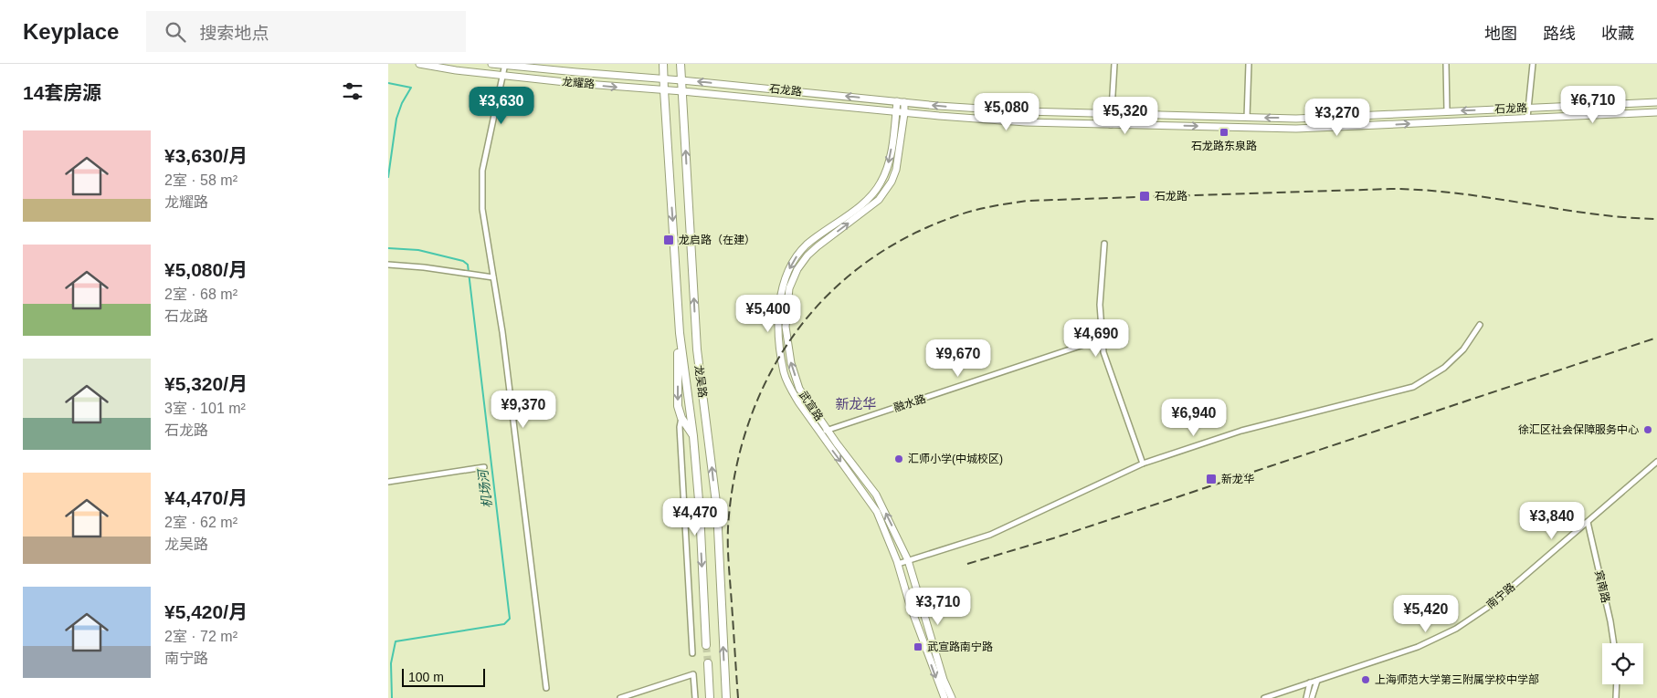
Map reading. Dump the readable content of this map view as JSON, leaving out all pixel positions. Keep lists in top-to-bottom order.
{
  "streets": {
    "main road": [
      "龙耀路",
      "石龙路",
      "龙吴路",
      "武宣路"
    ],
    "street": ["融水路", "宾南路", "南宁路"]
  },
  "crossings": [
    ["龙耀路", "石龙路"],
    ["龙耀路", "龙吴路"],
    ["石龙路", "龙吴路"],
    ["石龙路", "武宣路"],
    ["融水路", "武宣路"],
    ["宾南路", "南宁路"]
  ],
  "one_way": ["武宣路"],
  "districts": ["新龙华"],
  "water": ["机场河"],
  "places": {
    "transit": [
      "石龙路东泉路",
      "石龙路",
      "龙启路（在建）",
      "新龙华",
      "武宣路南宁路"
    ],
    "other": ["徐汇区社会保障服务中心", "汇师小学(中城校区)", "上海师范大学第三附属学校中学部"]
  },
  "scale_bar": "100 m",
  "page": {
    "header": "Keyplace",
    "search": "搜索地点",
    "nav": ["地图", "路线", "收藏"],
    "heading": "14套房源",
    "price": [
      "¥6,710",
      "¥3,630",
      "¥5,080",
      "¥5,320",
      "¥3,270",
      "¥5,400",
      "¥4,690",
      "¥9,670",
      "¥9,370",
      "¥6,940",
      "¥4,470",
      "¥3,840",
      "¥3,710",
      "¥5,420"
    ],
    "list": [
      {
        "name": "¥3,630/月",
        "note": "2室 · 58 m² · 龙耀路"
      },
      {
        "name": "¥5,080/月",
        "note": "2室 · 68 m² · 石龙路"
      },
      {
        "name": "¥5,320/月",
        "note": "3室 · 101 m² · 石龙路"
      },
      {
        "name": "¥4,470/月",
        "note": "2室 · 62 m² · 龙吴路"
      },
      {
        "name": "¥5,420/月",
        "note": "2室 · 72 m² · 南宁路"
      }
    ],
    "scale": "100 m"
  }
}
